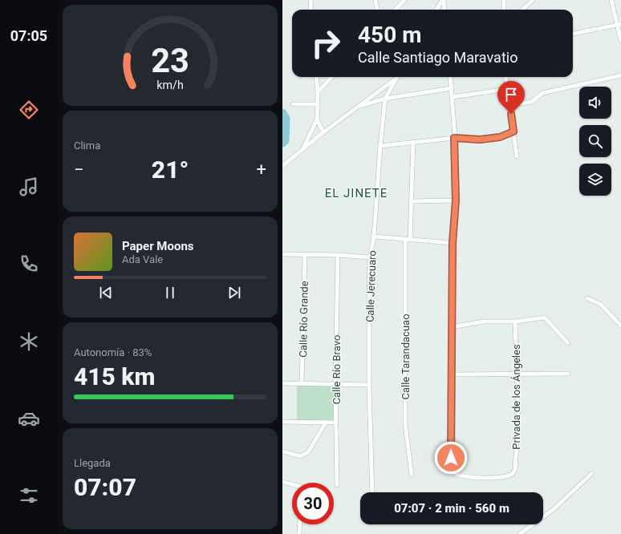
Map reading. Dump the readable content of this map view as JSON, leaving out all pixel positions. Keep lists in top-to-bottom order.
{
  "streets": {
    "street": [
      "Calle Jerecuaro",
      "Calle Río Grande",
      "Calle Tarandacuao",
      "Calle Río Bravo",
      "Privada de los Ángeles"
    ]
  },
  "districts": ["EL JINETE"],
  "page": {
    "tabs": "07:05",
    "turn": ["450 m", "Calle Santiago Maravatio"],
    "tile": [
      "Clima",
      ["Autonomía · 83%", "415 km"],
      ["Llegada", "07:07"]
    ],
    "heat": ["−", "21°", "+"],
    "song": ["Paper Moons", "Ada Vale"],
    "limit": "30",
    "trip": "07:07 · 2 min · 560 m",
    "gauge": ["23", "km/h"]
  }
}
